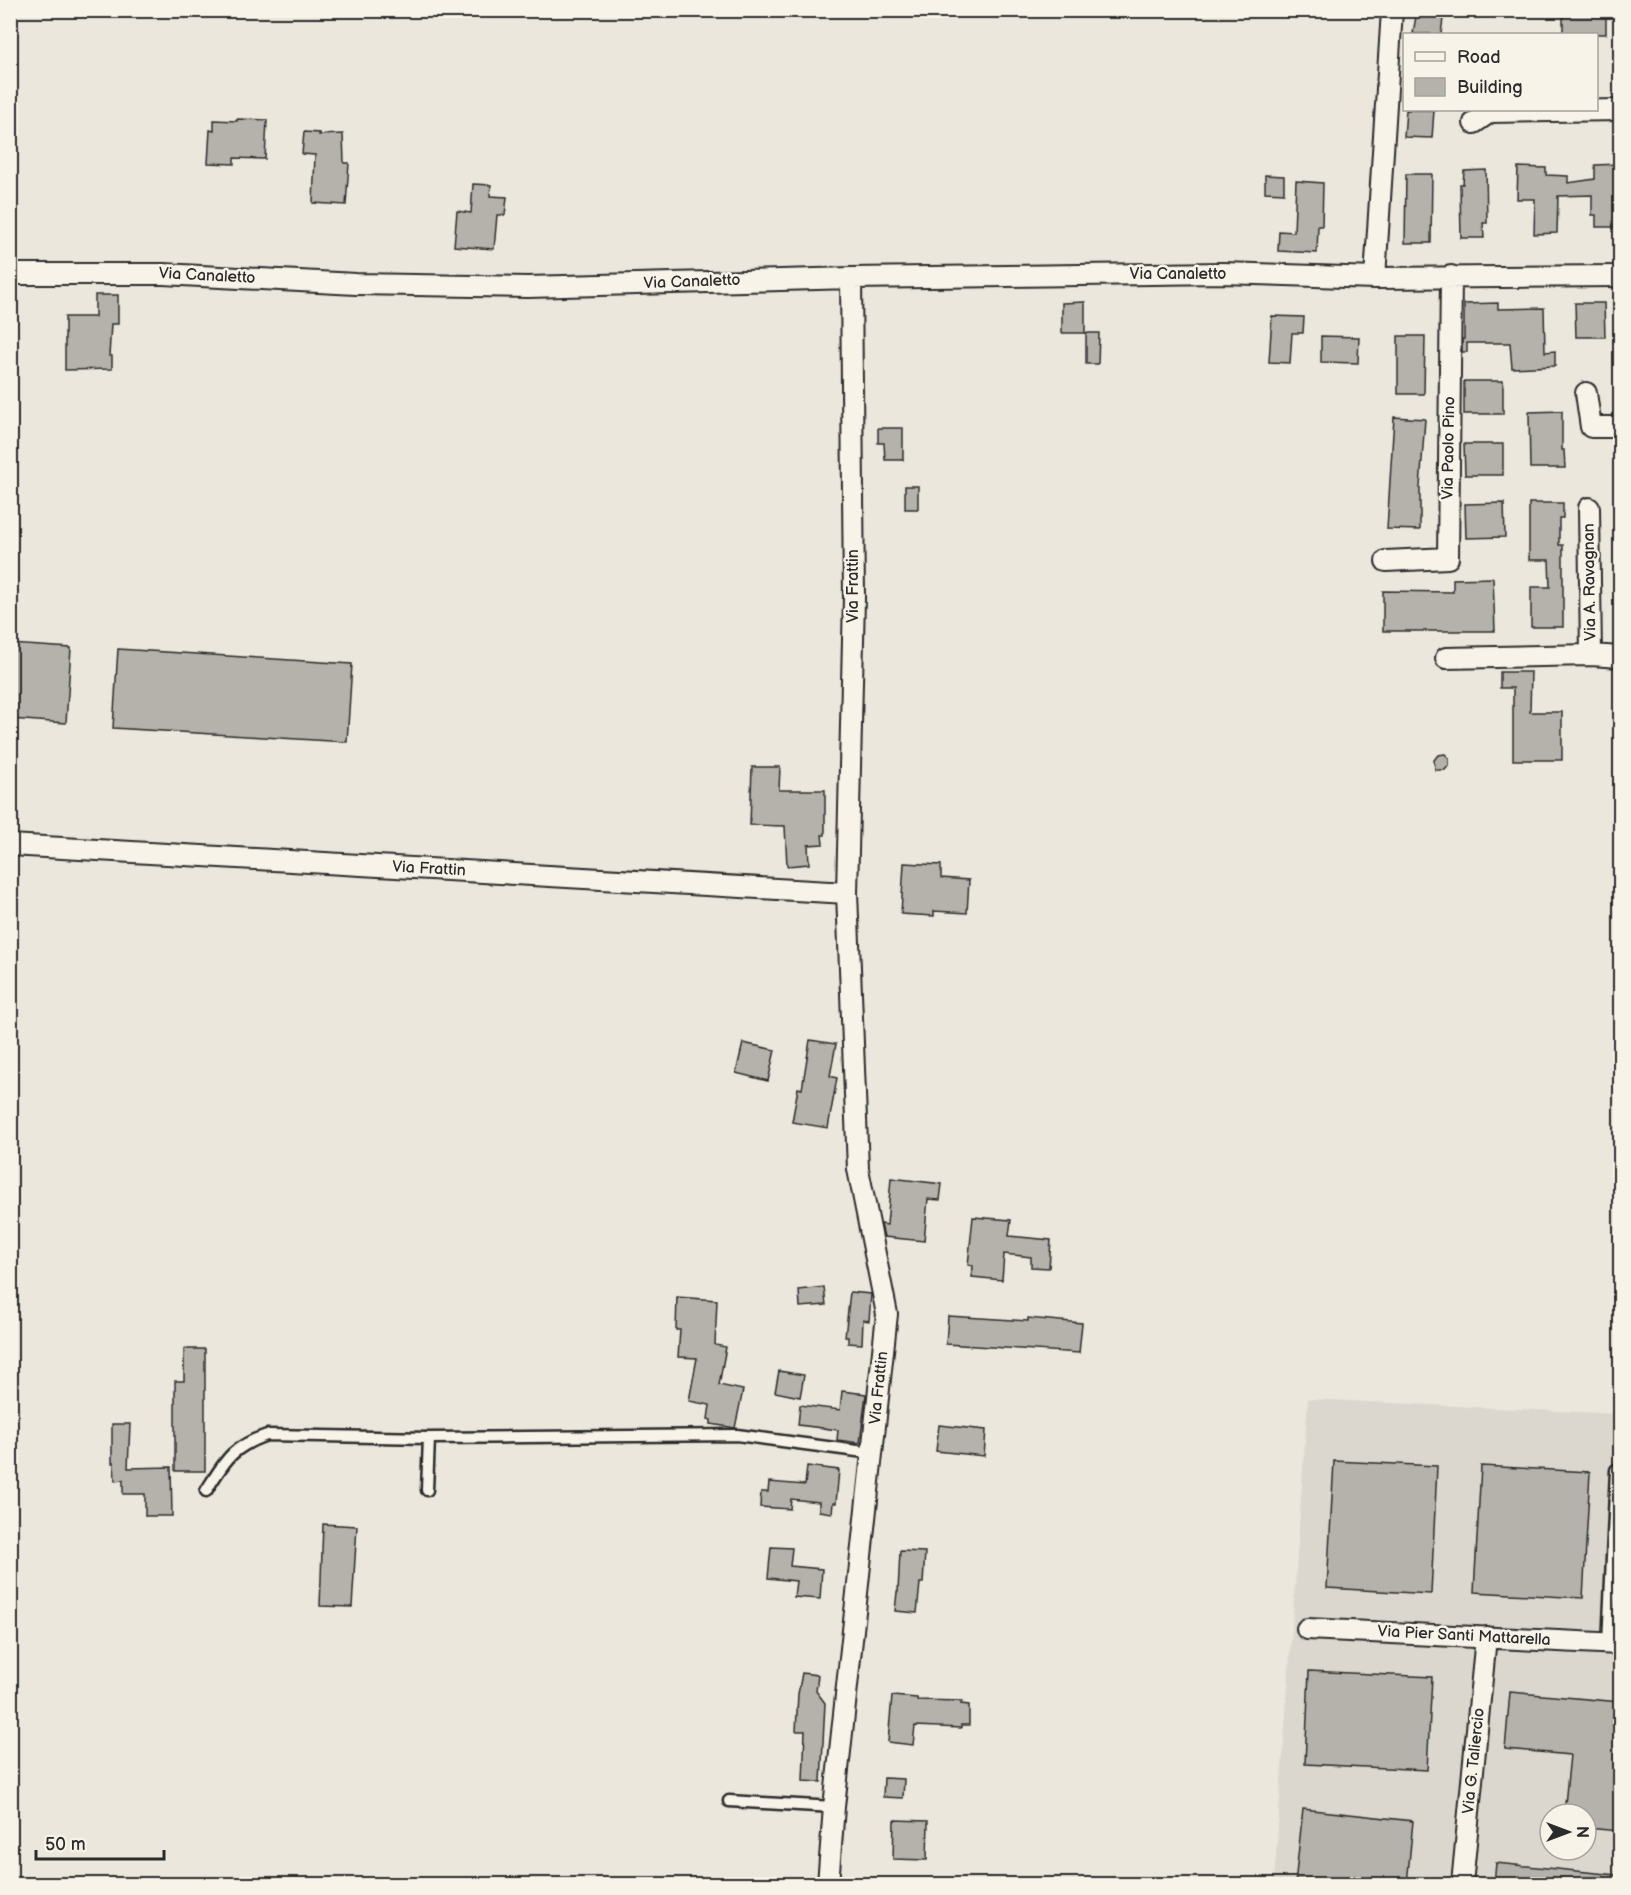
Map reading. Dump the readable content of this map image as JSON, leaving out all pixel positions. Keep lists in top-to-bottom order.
{
  "streets": {
    "street": [
      "Via Canaletto",
      "Via Paolo Pino",
      "Via A. Ravagnan",
      "Via Frattin",
      "Via Pier Santi Mattarella",
      "Via G. Taliercio"
    ]
  },
  "crossings": [
    ["Via Canaletto", "Via Paolo Pino"],
    ["Via Canaletto", "Via Frattin"],
    ["Via Pier Santi Mattarella", "Via G. Taliercio"]
  ],
  "legend": ["Road", "Building"],
  "scale_bar": "50 m",
  "north": "right"
}
